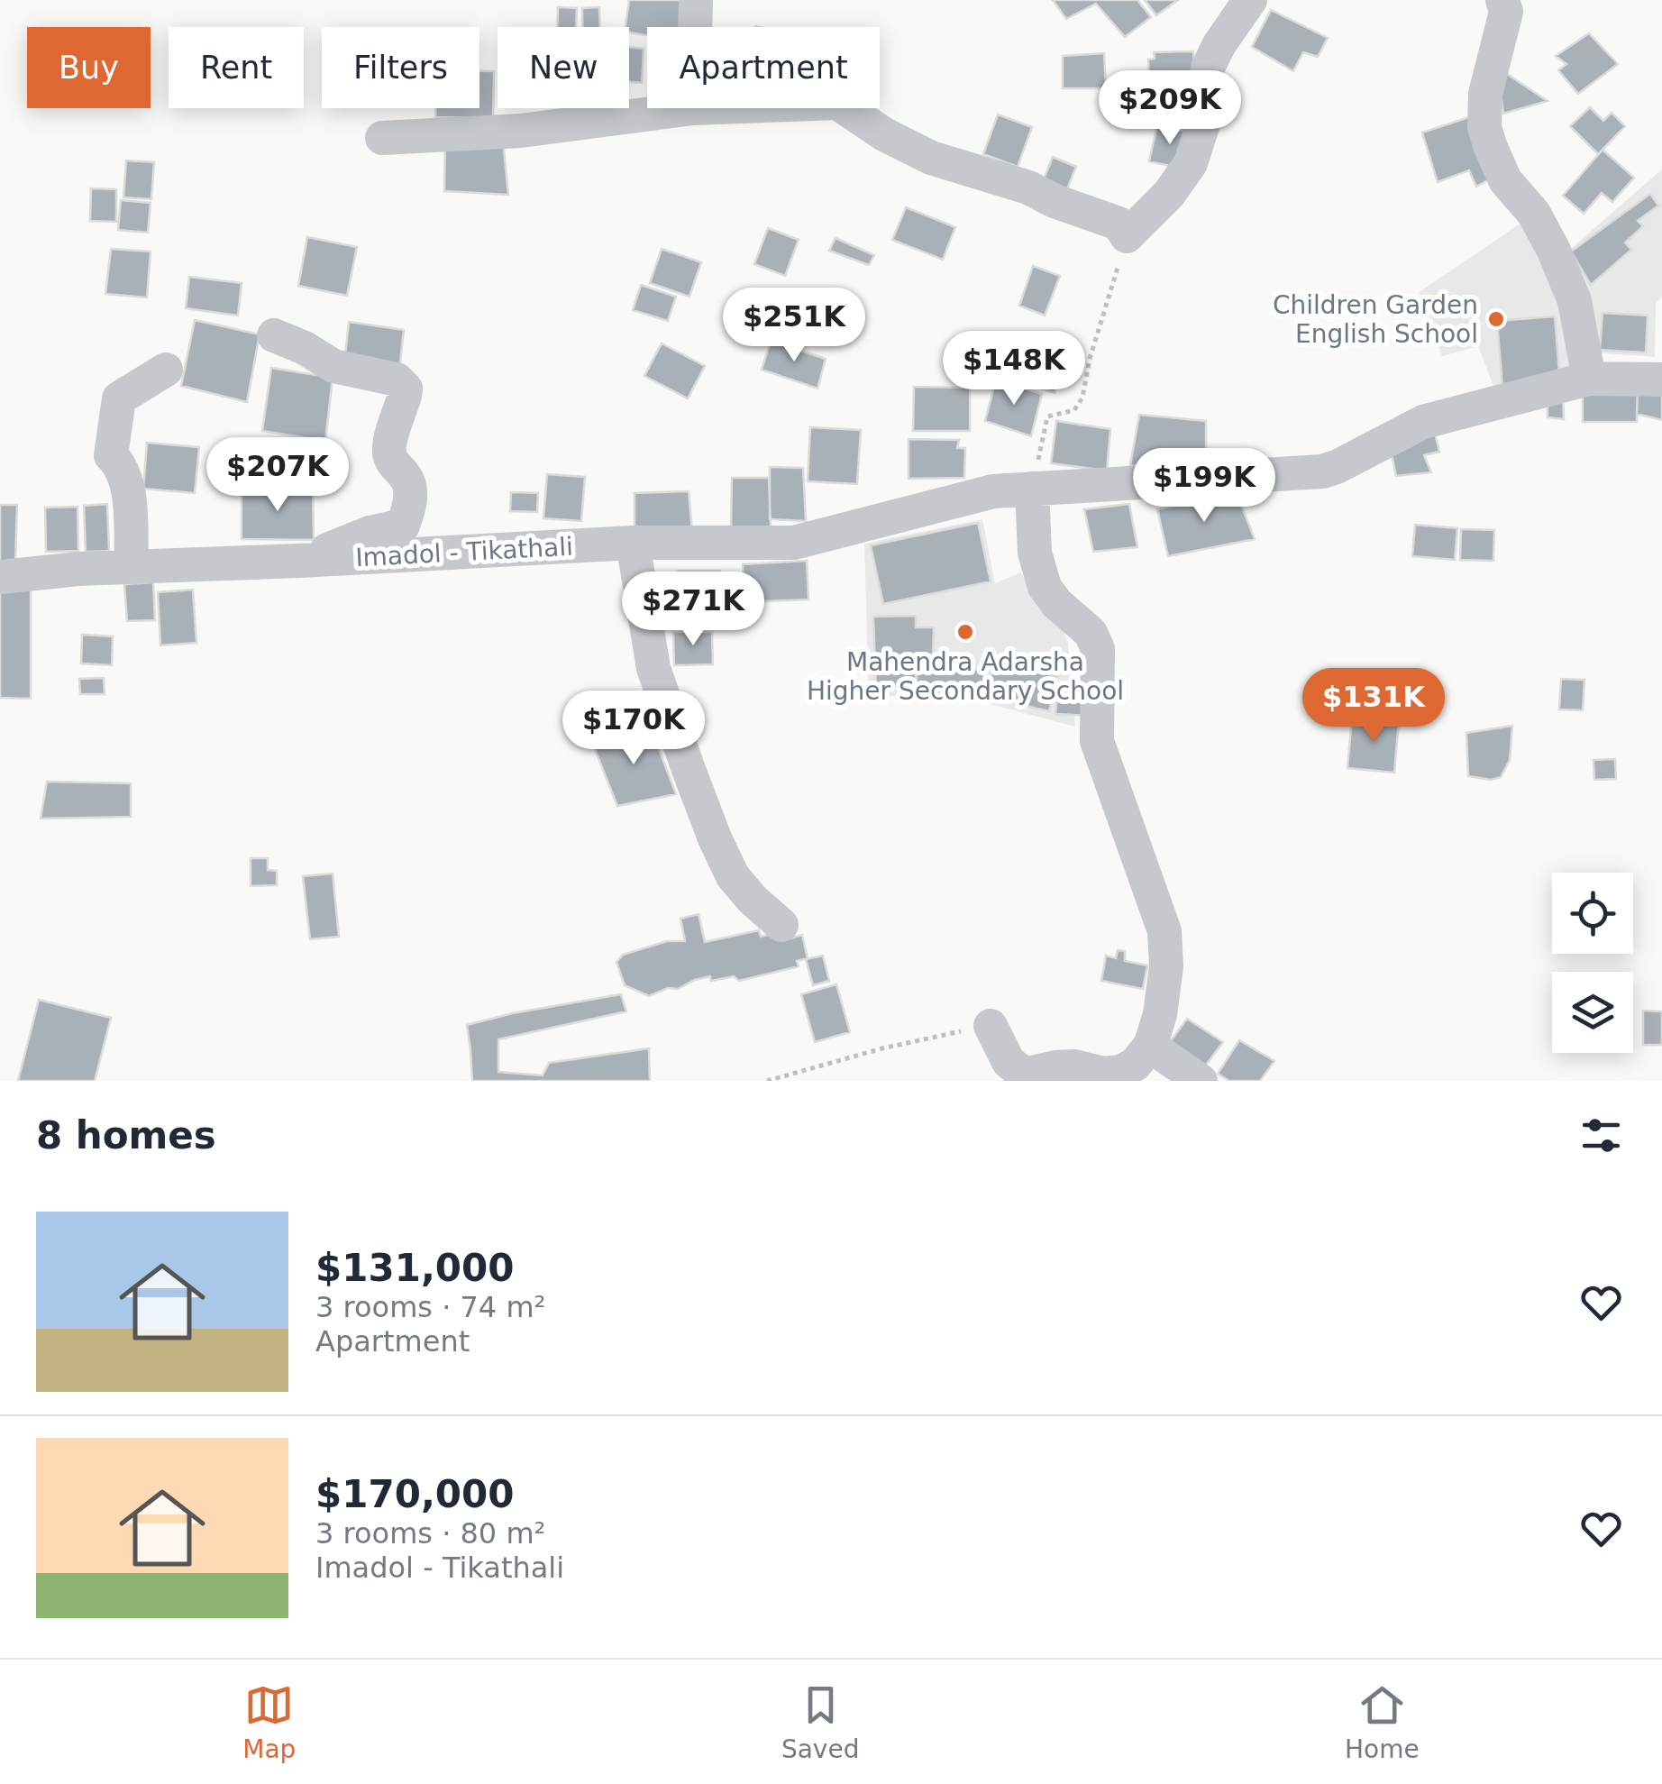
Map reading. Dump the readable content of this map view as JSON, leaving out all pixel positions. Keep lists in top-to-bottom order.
{
  "streets": {
    "street": ["Imadol - Tikathali"]
  },
  "places": ["Children Garden English School", "Mahendra Adarsha Higher Secondary School"],
  "page": {
    "chip": [
      "Buy",
      "Rent",
      "Filters",
      "New",
      "Apartment"
    ],
    "price": [
      "$209K",
      "$251K",
      "$148K",
      "$207K",
      "$199K",
      "$271K",
      "$131K",
      "$170K"
    ],
    "heading": "8 homes",
    "list": [
      {
        "name": "$131,000",
        "note": "3 rooms · 74 m² · Apartment"
      },
      {
        "name": "$170,000",
        "note": "3 rooms · 80 m² · Imadol - Tikathali"
      }
    ],
    "tabs": ["Map", "Saved", "Home"]
  }
}
